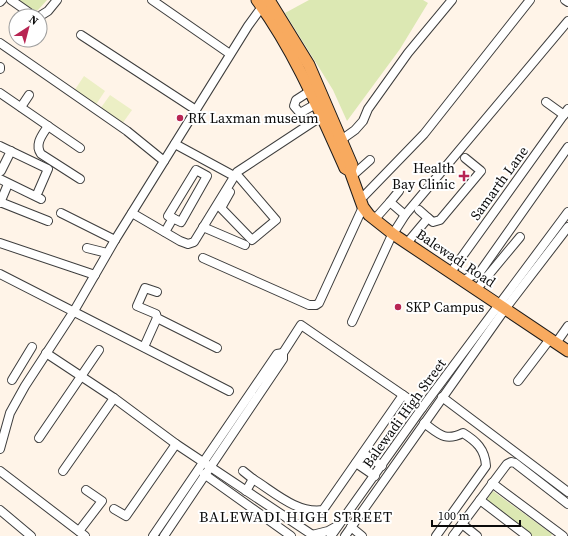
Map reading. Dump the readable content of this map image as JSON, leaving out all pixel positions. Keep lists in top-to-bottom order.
{
  "streets": {
    "main road": ["Balewadi Road"],
    "street": ["Samarth Lane", "Balewadi High Street"]
  },
  "crossings": [
    ["Samarth Lane", "Balewadi Road"],
    ["Balewadi Road", "Balewadi High Street"]
  ],
  "districts": ["BALEWADI HIGH STREET"],
  "places": {
    "other": ["RK Laxman museum", "SKP Campus"],
    "health": ["Health Bay Clinic"]
  },
  "scale_bar": "100 m",
  "north": "top right"
}
